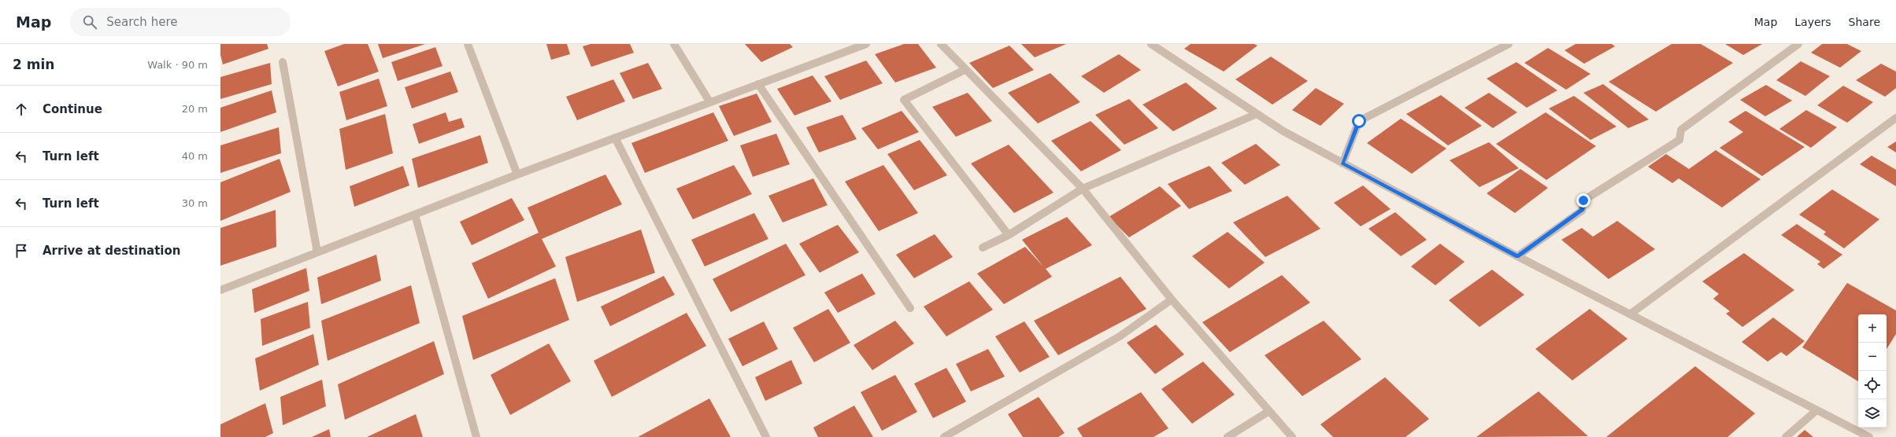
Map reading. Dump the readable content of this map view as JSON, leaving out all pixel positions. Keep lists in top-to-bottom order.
{
  "page": {
    "header": "Map",
    "search": "Search here",
    "nav": ["Map", "Layers", "Share"],
    "heading": ["2 min", "Walk · 90 m"],
    "list": [
      ["Continue", "20 m"],
      ["Turn left", "40 m"],
      ["Turn left", "30 m"],
      "Arrive at destination"
    ],
    "map_buttons": ["+", "−"]
  }
}
